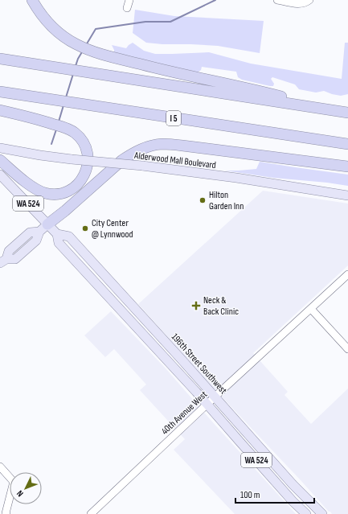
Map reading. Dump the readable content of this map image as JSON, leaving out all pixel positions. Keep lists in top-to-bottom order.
{
  "streets": {
    "highway": ["I 5"],
    "main road": ["Alderwood Mall Boulevard", "WA 524", "196th Street Southwest"],
    "street": ["40th Avenue West"]
  },
  "crossings": [
    ["196th Street Southwest", "40th Avenue West"]
  ],
  "places": {
    "other": ["Hilton Garden Inn", "City Center @ Lynnwood"],
    "health": ["Neck & Back Clinic"]
  },
  "scale_bar": "100 m",
  "north": "bottom left"
}
